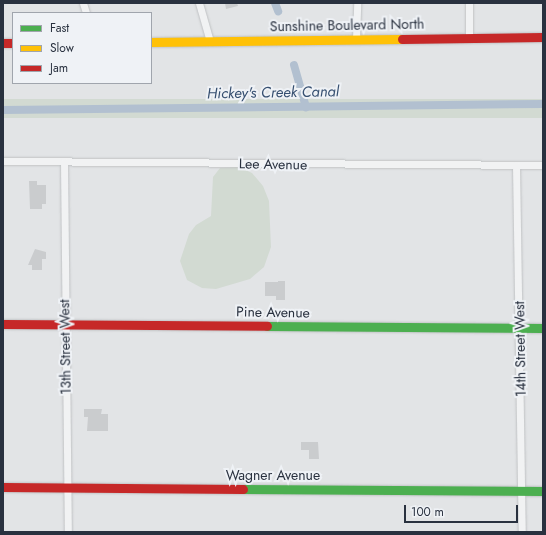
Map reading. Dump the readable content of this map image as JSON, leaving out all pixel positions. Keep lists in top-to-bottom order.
{
  "streets": {
    "street": [
      "Sunshine Boulevard North",
      "Lee Avenue",
      "Pine Avenue",
      "13th Street West",
      "14th Street West",
      "Wagner Avenue"
    ]
  },
  "crossings": [
    ["Lee Avenue", "13th Street West"],
    ["Lee Avenue", "14th Street West"],
    ["Pine Avenue", "13th Street West"],
    ["Pine Avenue", "14th Street West"],
    ["13th Street West", "Wagner Avenue"],
    ["14th Street West", "Wagner Avenue"]
  ],
  "water": ["Hickey's Creek Canal"],
  "legend": ["Fast", "Slow", "Jam"],
  "scale_bar": "100 m"
}
